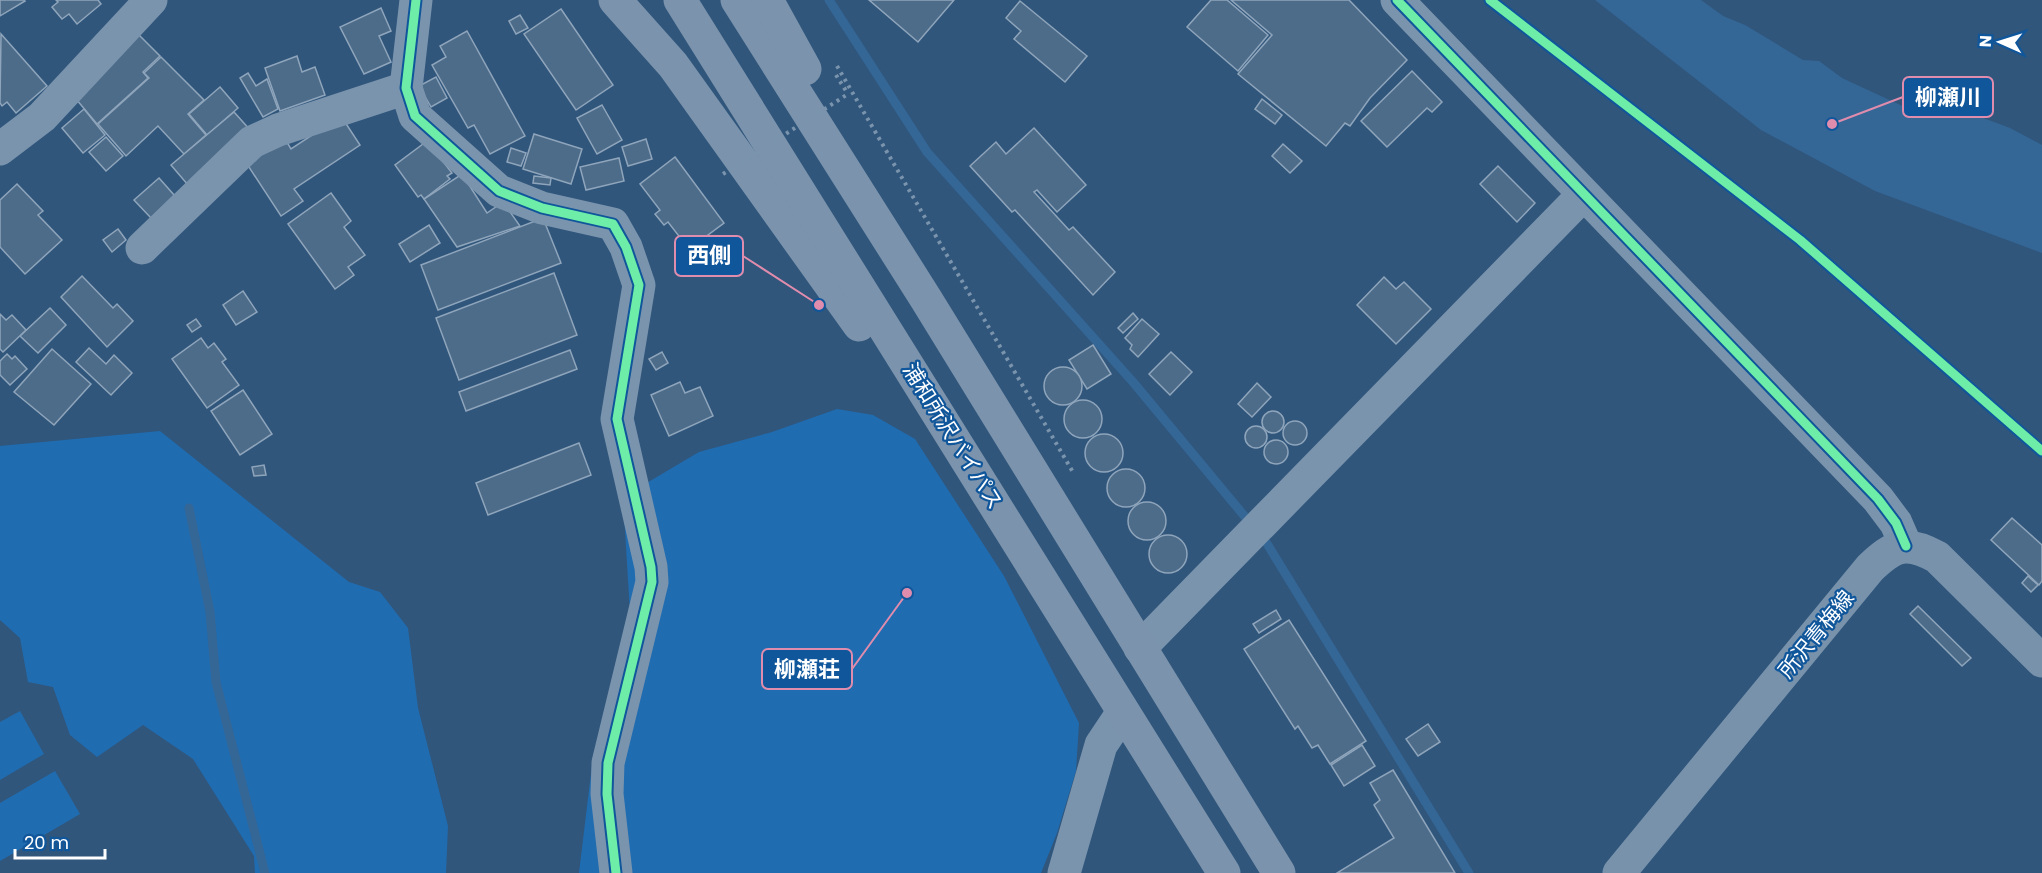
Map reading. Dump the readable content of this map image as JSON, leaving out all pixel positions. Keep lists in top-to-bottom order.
{
  "streets": {
    "highway": ["浦和所沢バイパス"],
    "main road": ["所沢青梅線"]
  },
  "places": ["柳瀬川", "西側", "柳瀬荘"],
  "scale_bar": "20 m",
  "north": "left"
}
